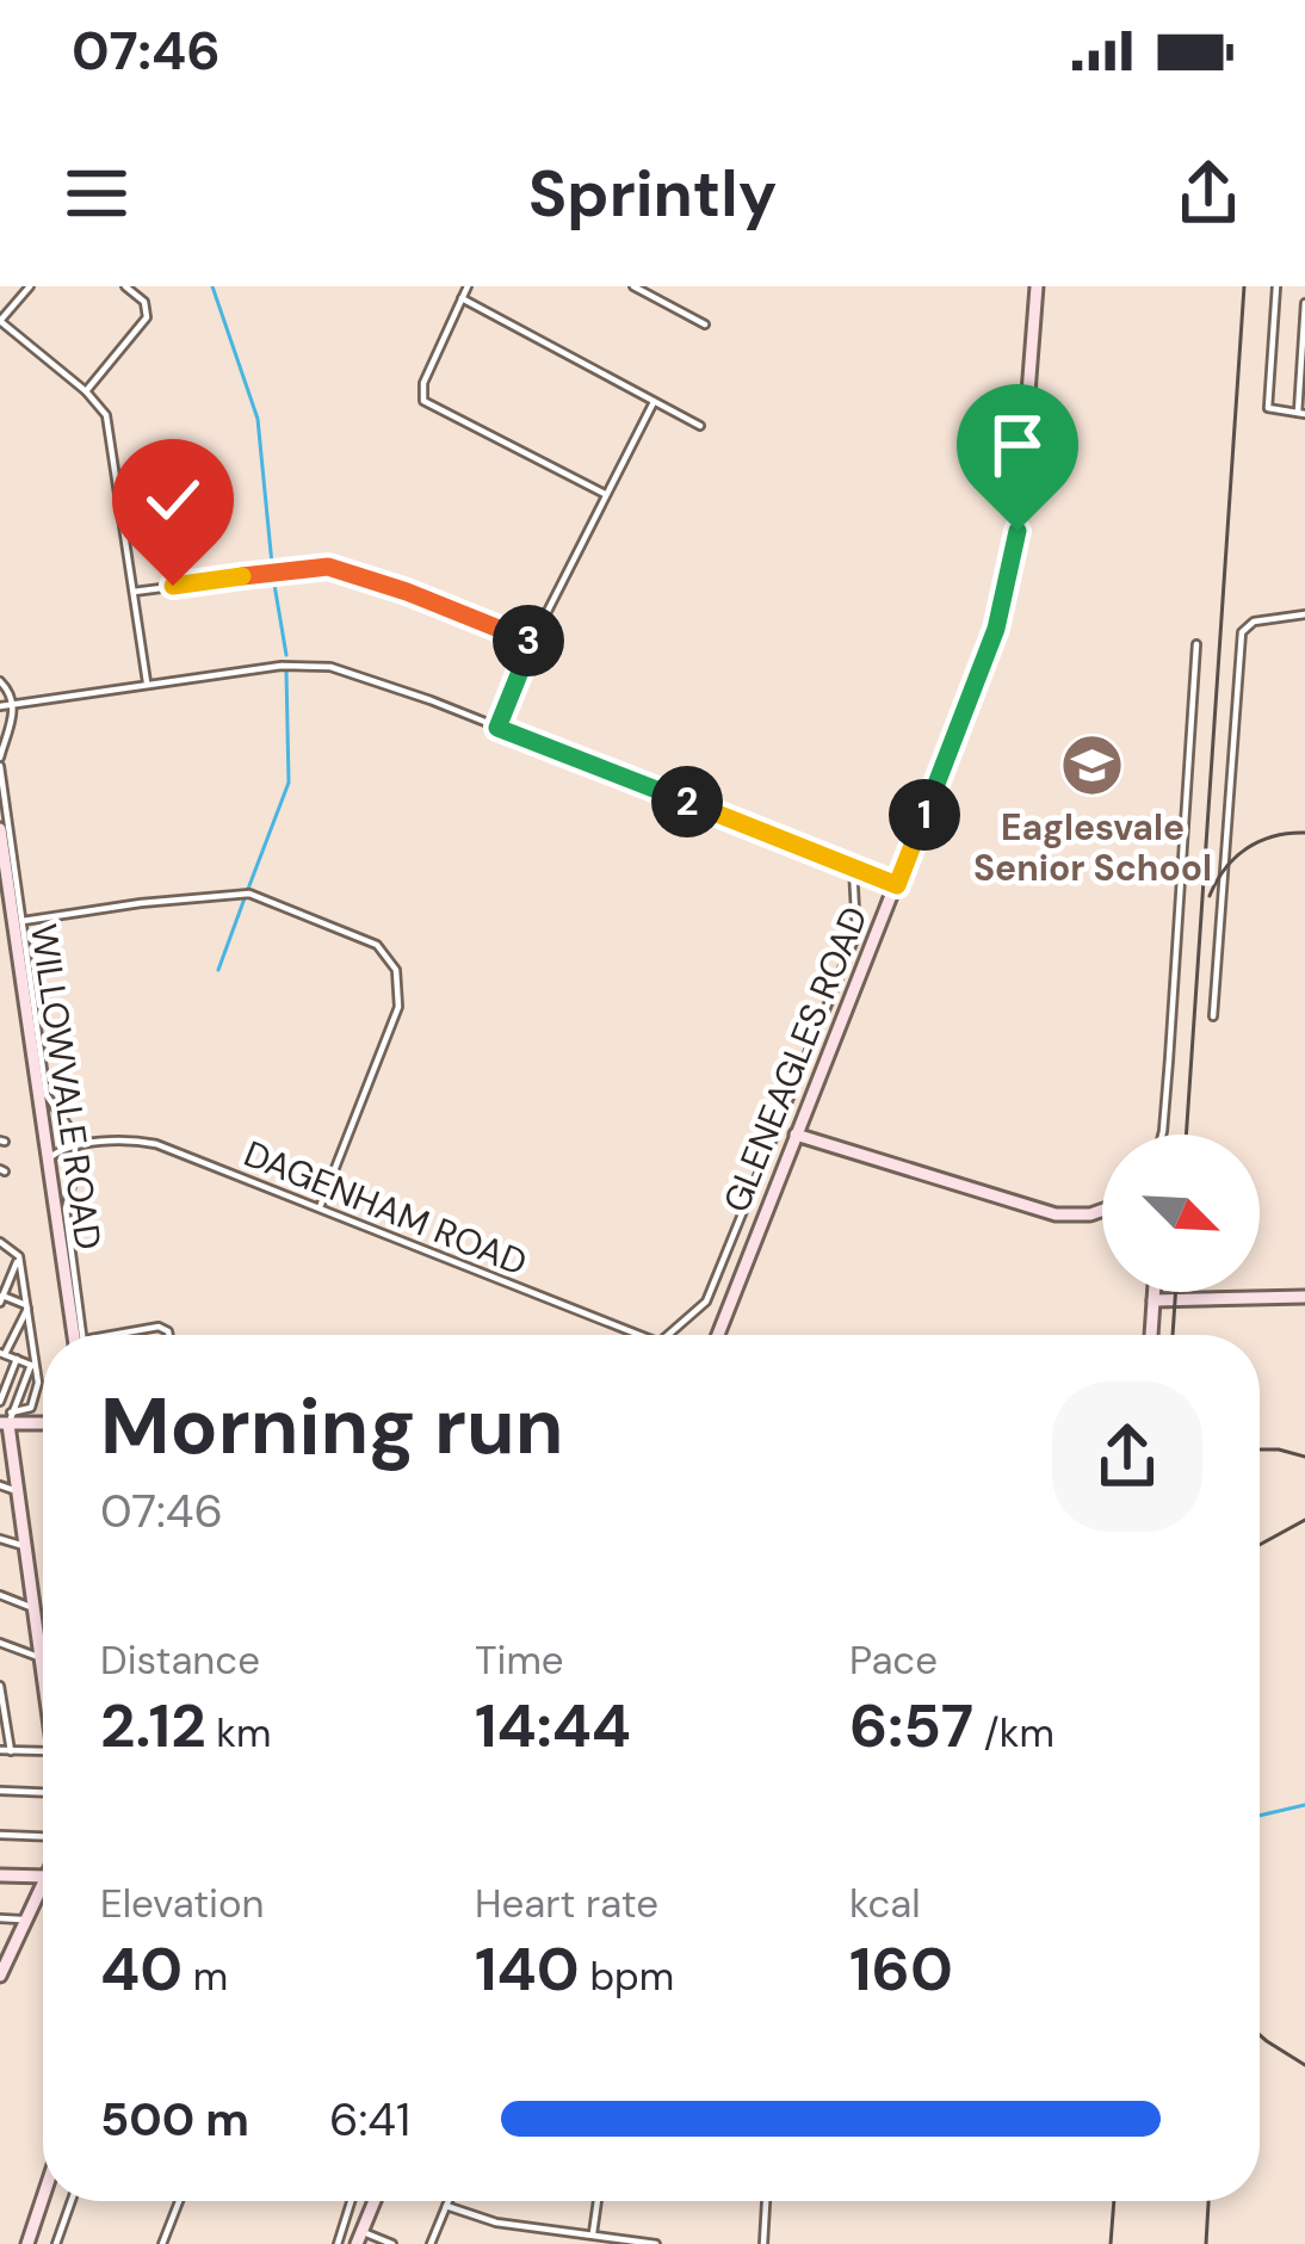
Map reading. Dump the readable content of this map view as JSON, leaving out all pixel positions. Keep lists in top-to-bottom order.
{
  "streets": {
    "street": ["GLENEAGLES ROAD", "WILLOWVALE ROAD", "DAGENHAM ROAD"]
  },
  "places": {
    "school or university": ["Eaglesvale Senior School"]
  },
  "north": "bottom right",
  "page": {
    "status": "07:46",
    "header": "Sprintly",
    "pins": ["3", "2", "1"],
    "heading": ["Morning run", "07:46"],
    "stats": [
      ["Distance", "2.12 km"],
      ["Time", "14:44"],
      ["Pace", "6:57 /km"],
      ["Elevation", "40 m"],
      ["Heart rate", "140 bpm"],
      ["kcal", "160"]
    ],
    "list": [
      {
        "name": "500 m",
        "note": "6:41"
      }
    ]
  }
}
